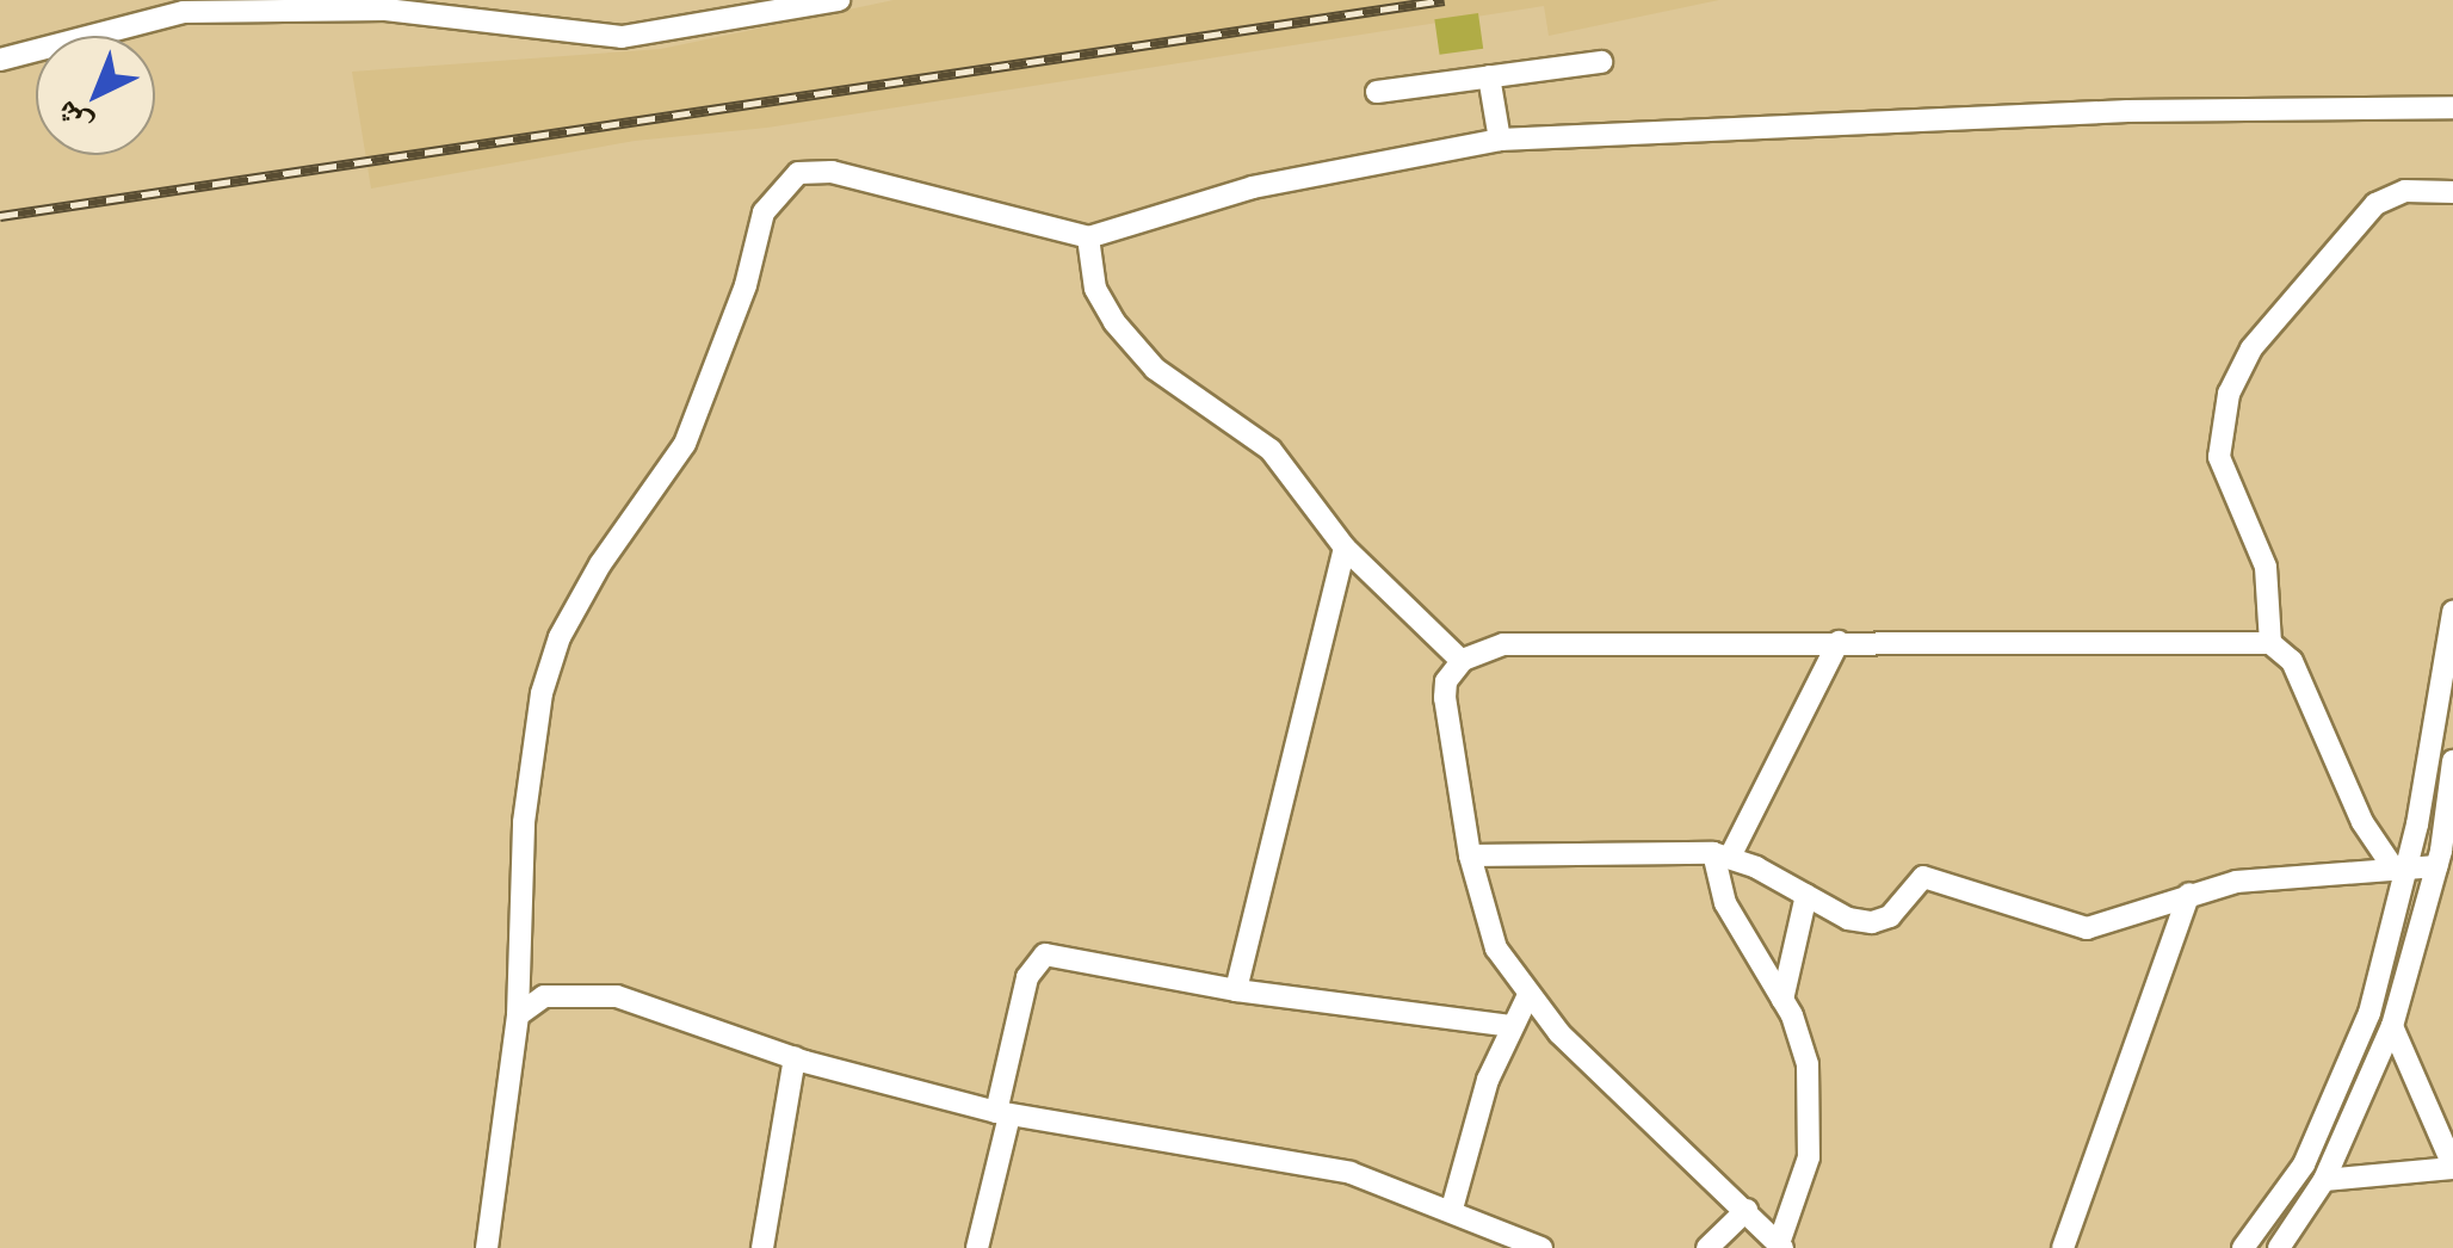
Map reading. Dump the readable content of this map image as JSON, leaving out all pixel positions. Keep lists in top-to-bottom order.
{
  "north": "bottom left"
}
